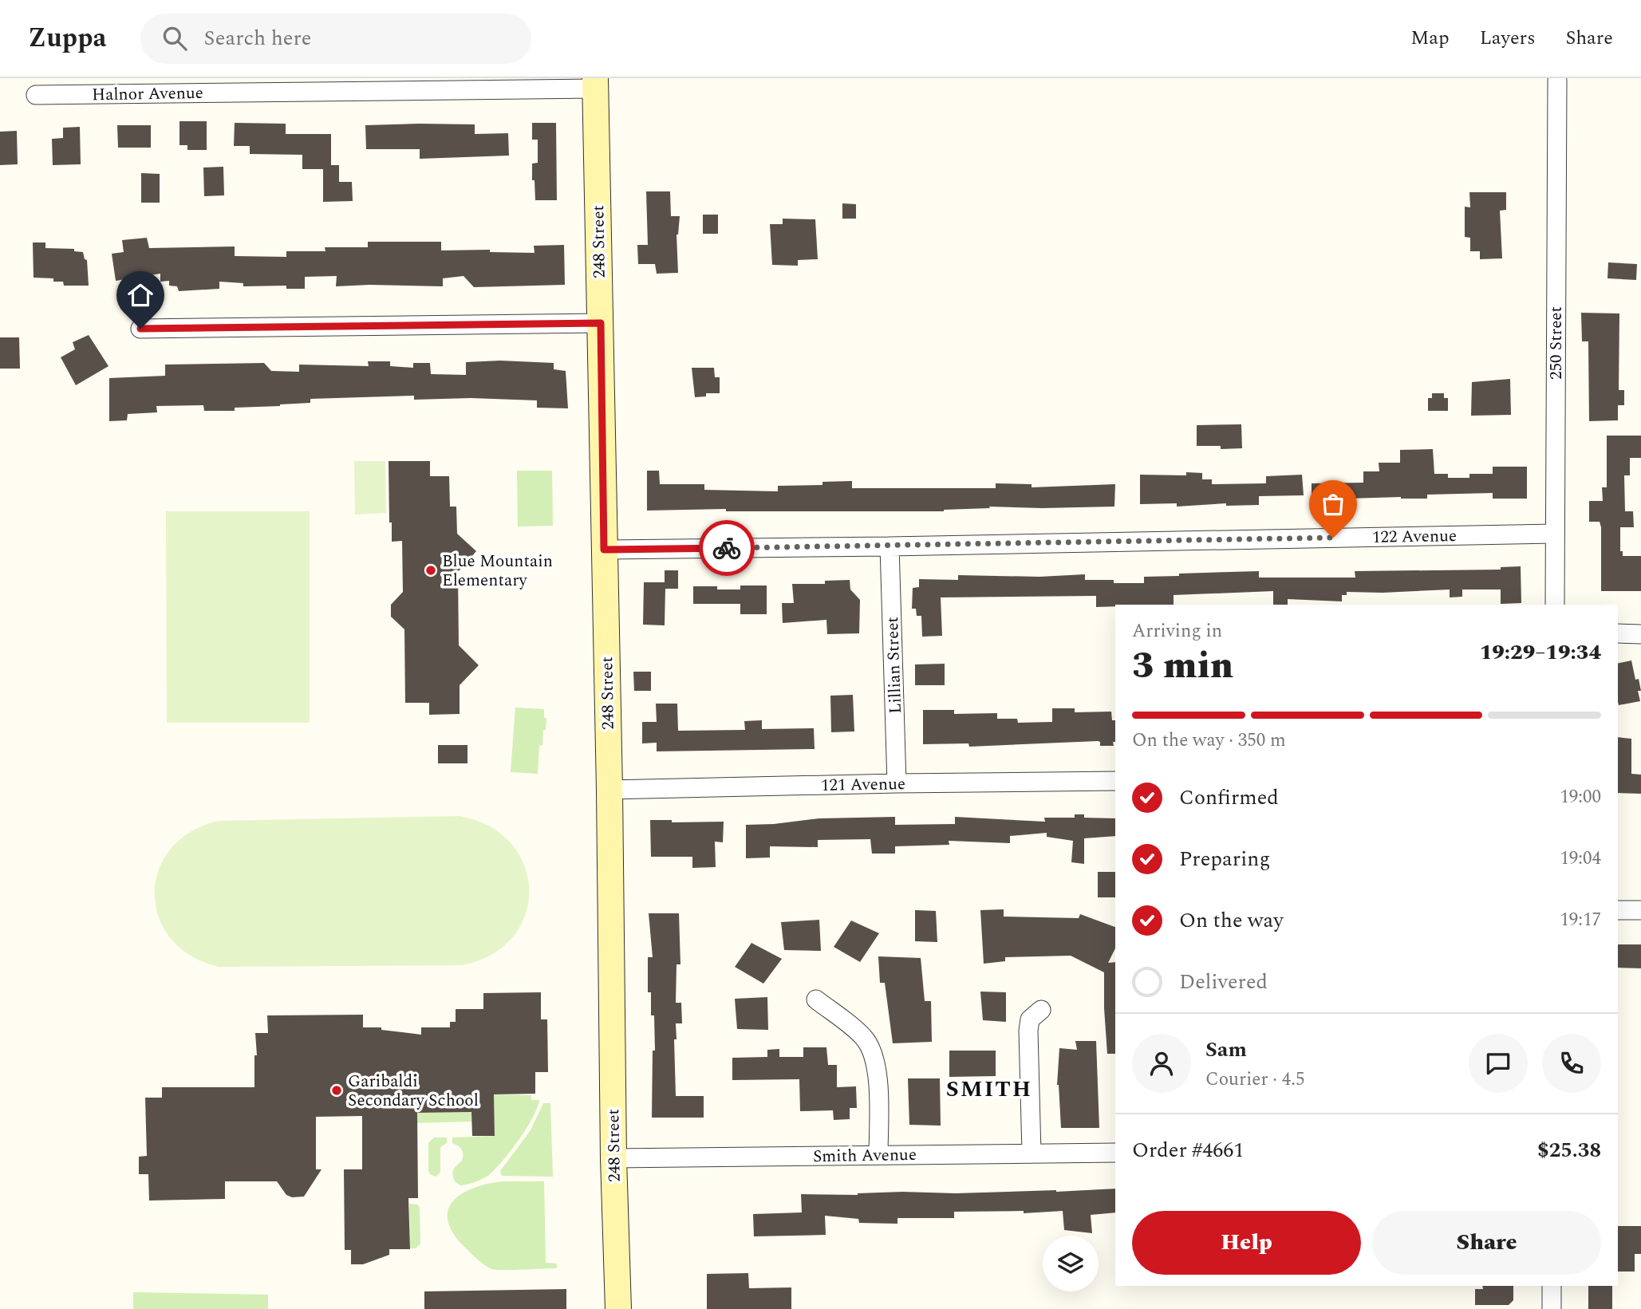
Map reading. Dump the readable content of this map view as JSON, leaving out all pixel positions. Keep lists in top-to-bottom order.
{
  "streets": {
    "street": [
      "Halnor Avenue",
      "248 Street",
      "250 Street",
      "122 Avenue",
      "Lillian Street",
      "121 Avenue",
      "Smith Avenue"
    ]
  },
  "crossings": [
    ["Halnor Avenue", "248 Street"],
    ["248 Street", "122 Avenue"],
    ["248 Street", "121 Avenue"],
    ["248 Street", "Smith Avenue"],
    ["250 Street", "122 Avenue"],
    ["122 Avenue", "Lillian Street"],
    ["Lillian Street", "121 Avenue"]
  ],
  "districts": ["SMITH"],
  "places": ["Blue Mountain Elementary", "Garibaldi Secondary School"],
  "page": {
    "header": "Zuppa",
    "search": "Search here",
    "nav": ["Map", "Layers", "Share"],
    "heading": ["3 min", "Arriving in", "19:29–19:34"],
    "panel": [
      "Sam",
      "Courier · 4.5",
      "Order #4661",
      "$25.38"
    ],
    "bar": "On the way · 350 m",
    "list": [
      ["Confirmed", "19:00"],
      ["Preparing", "19:04"],
      ["On the way", "19:17"],
      "Delivered"
    ],
    "buttons": ["Help", "Share"]
  }
}
